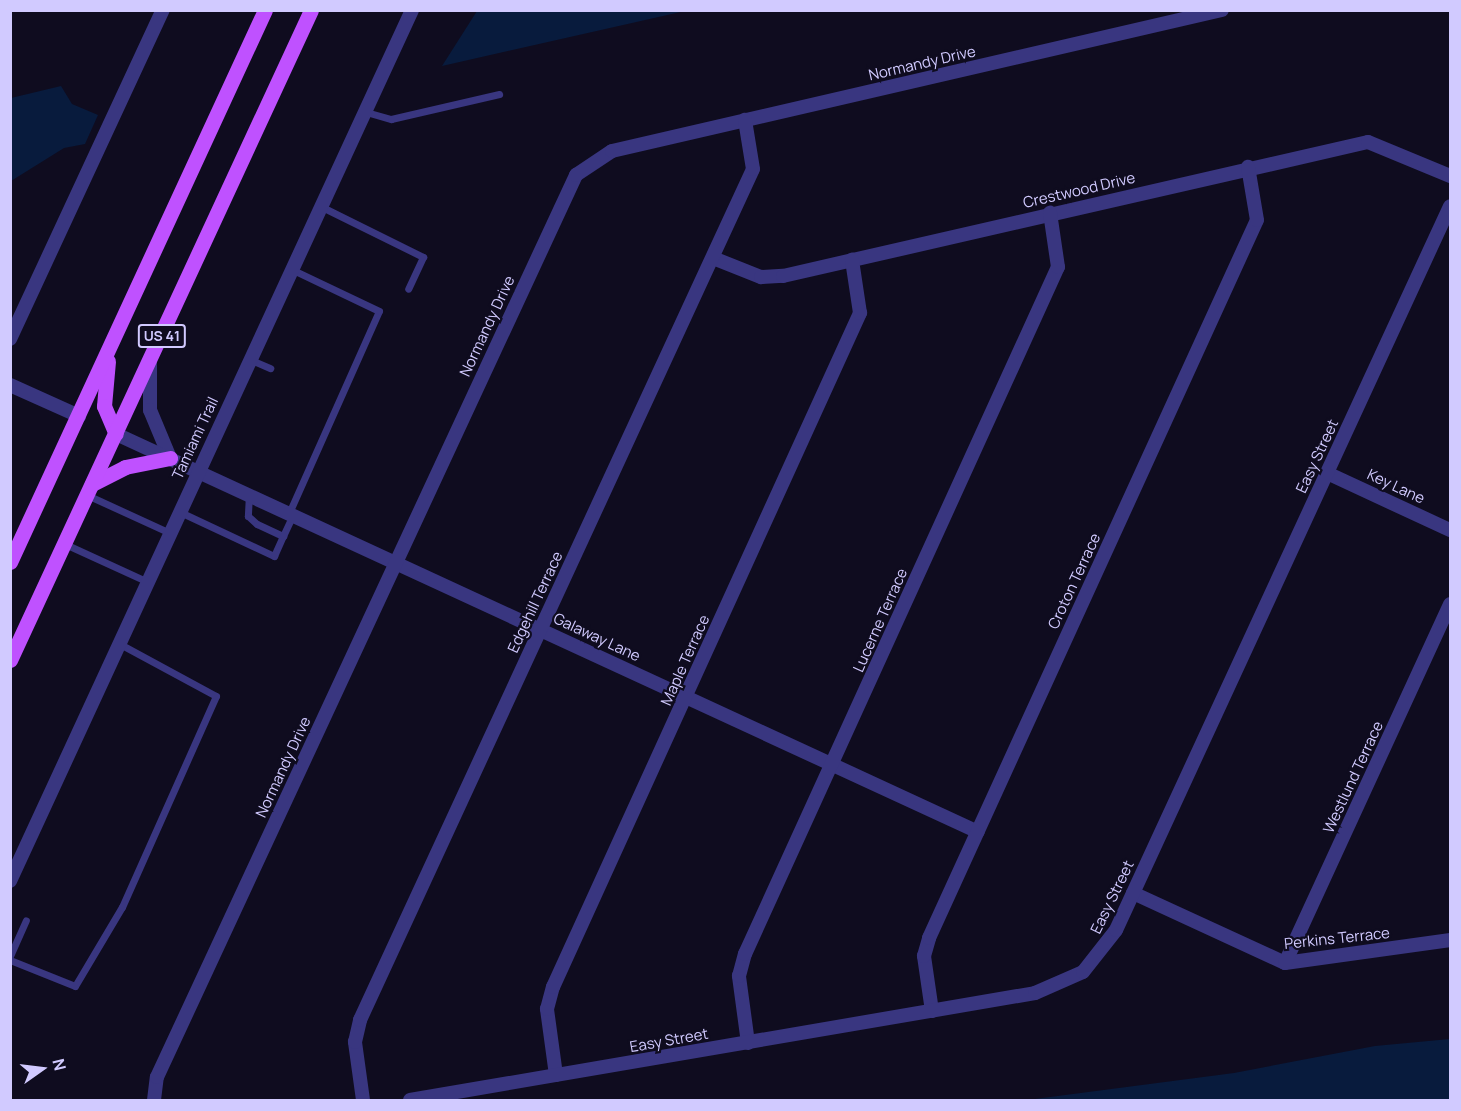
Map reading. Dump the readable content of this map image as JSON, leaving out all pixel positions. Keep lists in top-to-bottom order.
{
  "streets": {
    "main road": ["US 41"],
    "street": [
      "Normandy Drive",
      "Crestwood Drive",
      "Tamiami Trail",
      "Easy Street",
      "Key Lane",
      "Croton Terrace",
      "Edgehill Terrace",
      "Lucerne Terrace",
      "Galaway Lane",
      "Maple Terrace",
      "Westlund Terrace",
      "Perkins Terrace"
    ]
  },
  "crossings": [
    ["Normandy Drive", "Edgehill Terrace"],
    ["Normandy Drive", "Galaway Lane"],
    ["Crestwood Drive", "Croton Terrace"],
    ["Crestwood Drive", "Edgehill Terrace"],
    ["Crestwood Drive", "Lucerne Terrace"],
    ["Crestwood Drive", "Maple Terrace"],
    ["US 41", "Galaway Lane"],
    ["Tamiami Trail", "Galaway Lane"],
    ["Easy Street", "Key Lane"],
    ["Easy Street", "Croton Terrace"],
    ["Easy Street", "Lucerne Terrace"],
    ["Easy Street", "Maple Terrace"],
    ["Easy Street", "Perkins Terrace"],
    ["Croton Terrace", "Galaway Lane"],
    ["Edgehill Terrace", "Galaway Lane"],
    ["Lucerne Terrace", "Galaway Lane"],
    ["Galaway Lane", "Maple Terrace"],
    ["Westlund Terrace", "Perkins Terrace"]
  ],
  "north": "right"
}
